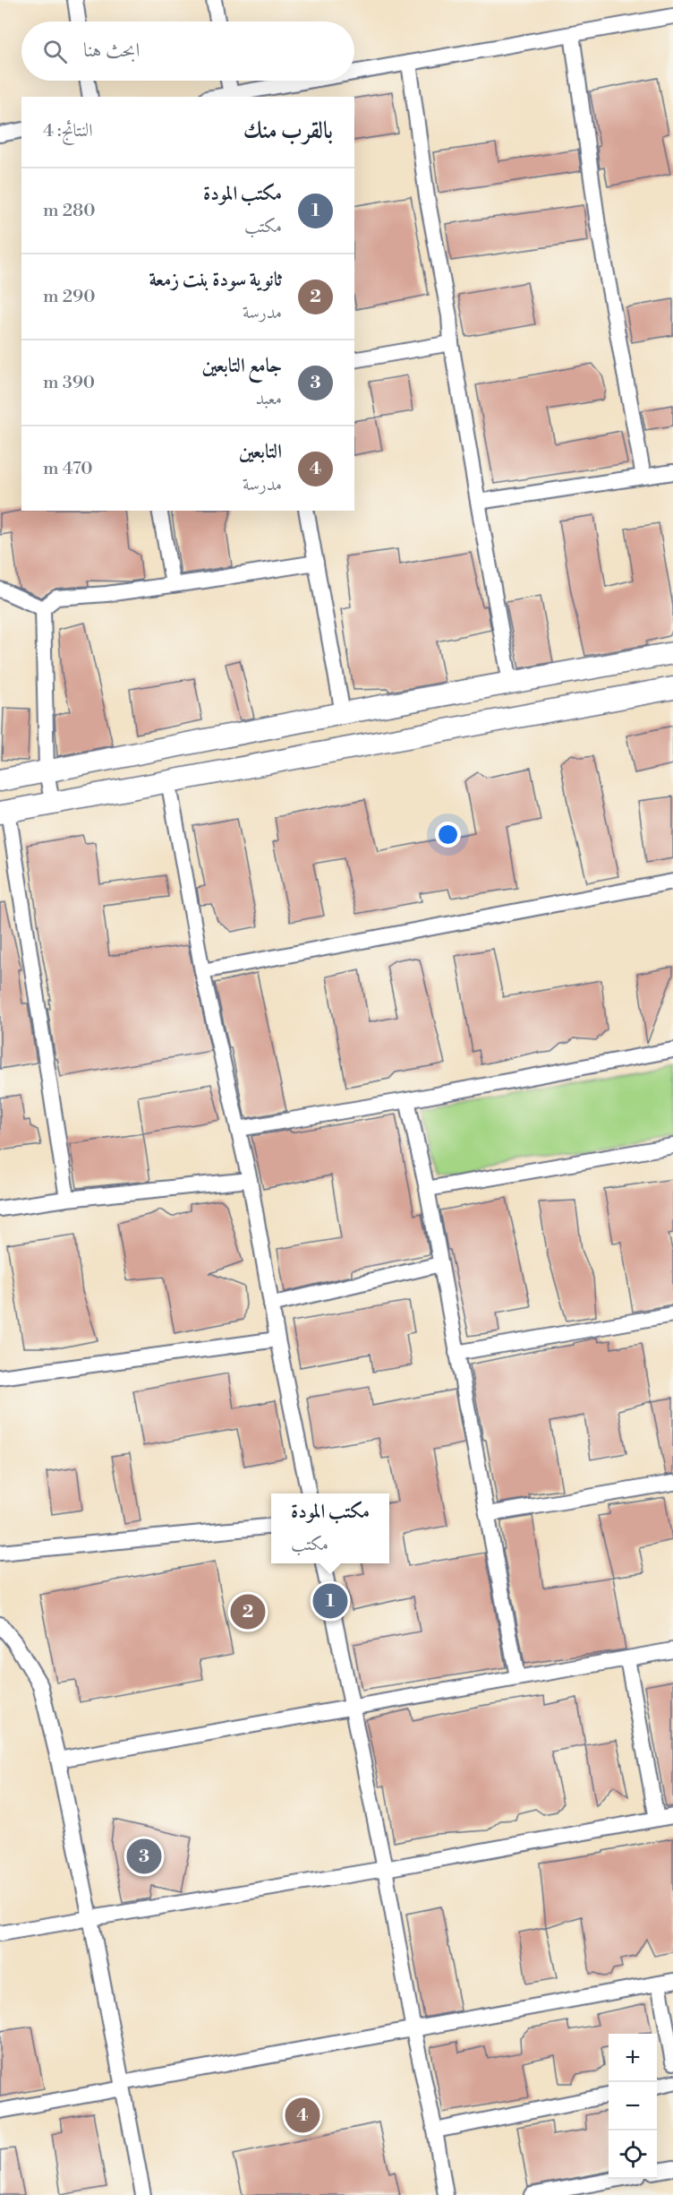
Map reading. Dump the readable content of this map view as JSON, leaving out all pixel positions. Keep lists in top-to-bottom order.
{
  "page": {
    "search": "ابحث هنا",
    "heading": ["بالقرب منك", "النتائج: 4"],
    "list": [
      {
        "mark": "1",
        "name": "مكتب المودة",
        "note": "مكتب",
        "value": "280 m"
      },
      {
        "mark": "2",
        "name": "ثانوية سودة بنت زمعة",
        "note": "مدرسة",
        "value": "290 m"
      },
      {
        "mark": "3",
        "name": "جامع التابعين",
        "note": "معبد",
        "value": "390 m"
      },
      {
        "mark": "4",
        "name": "التابعين",
        "note": "مدرسة",
        "value": "470 m"
      }
    ],
    "popup": ["مكتب المودة", "مكتب"],
    "pins": [
      "1",
      "2",
      "3",
      "4"
    ],
    "map_buttons": ["+", "−"]
  }
}
